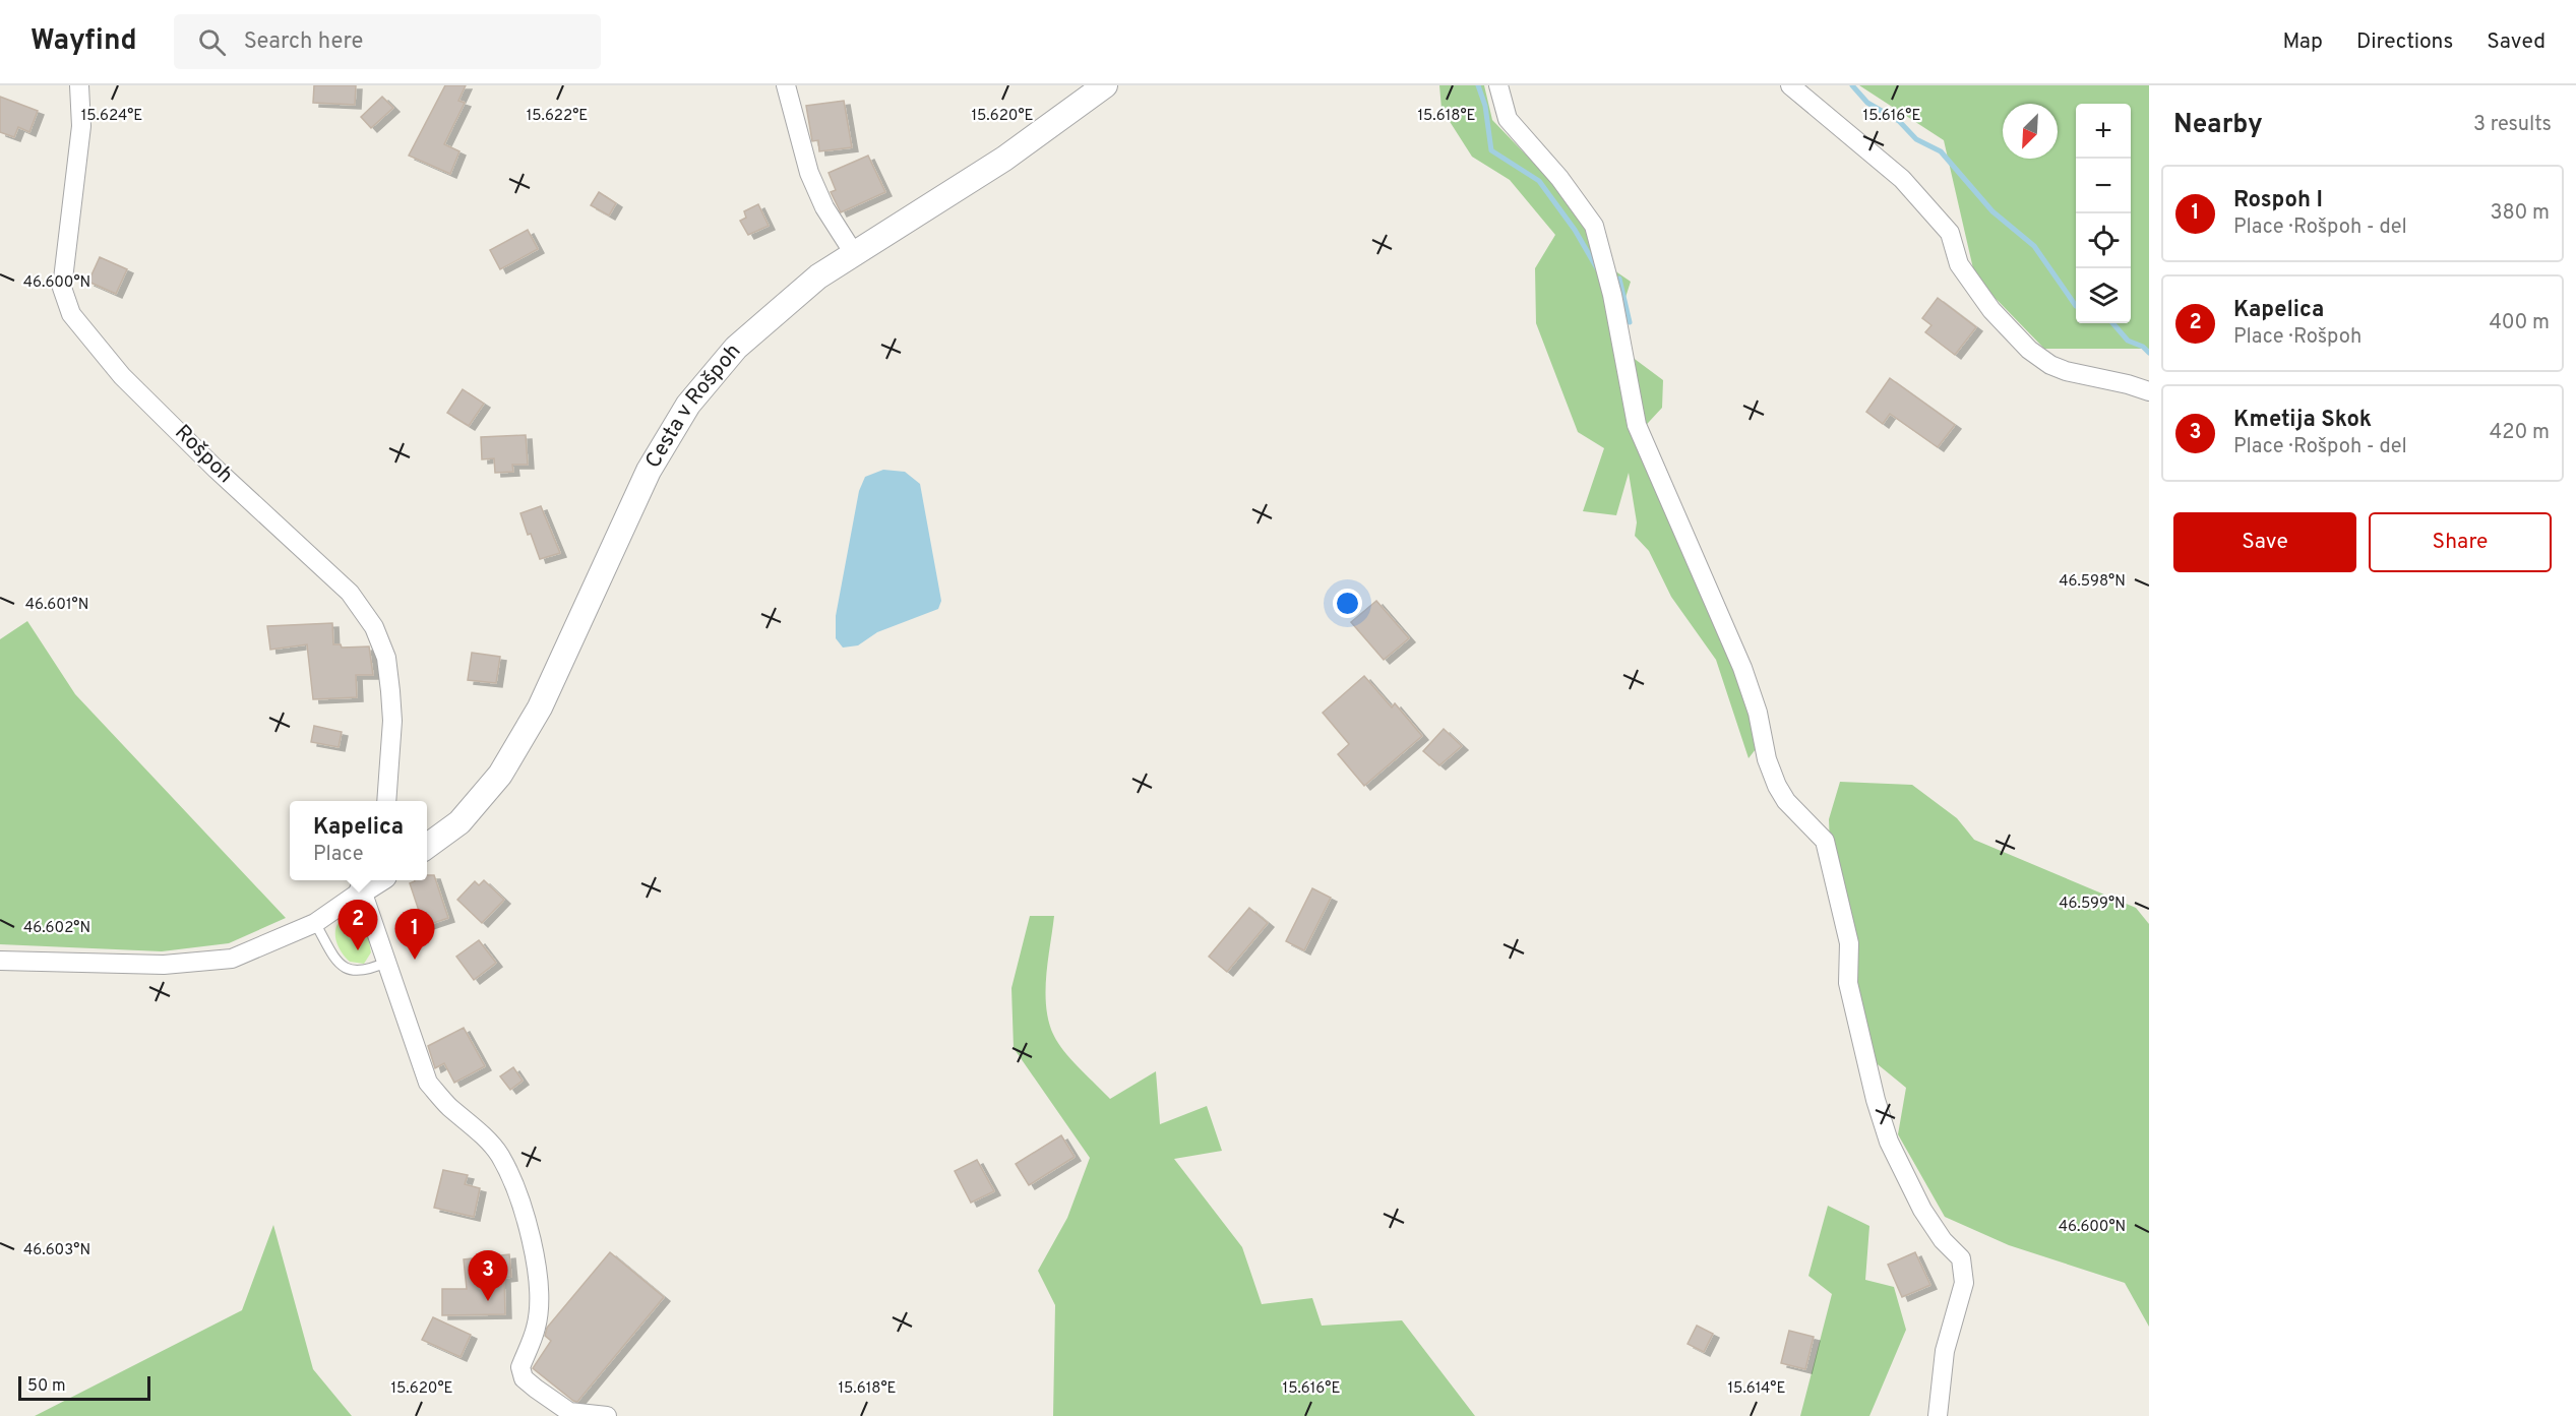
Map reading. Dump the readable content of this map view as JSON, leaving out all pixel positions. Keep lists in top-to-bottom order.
{
  "streets": {
    "street": ["Cesta v Rošpoh", "Rošpoh"]
  },
  "scale_bar": "50 m",
  "north": "bottom left",
  "page": {
    "header": "Wayfind",
    "search": "Search here",
    "nav": ["Map", "Directions", "Saved"],
    "heading": ["Nearby", "3 results"],
    "map_buttons": ["+", "−"],
    "list": [
      {
        "mark": "1",
        "name": "Rospoh I",
        "note": "Place · Rošpoh - del",
        "value": "380 m"
      },
      {
        "mark": "2",
        "name": "Kapelica",
        "note": "Place · Rošpoh",
        "value": "400 m"
      },
      {
        "mark": "3",
        "name": "Kmetija Skok",
        "note": "Place · Rošpoh - del",
        "value": "420 m"
      }
    ],
    "buttons": ["Save", "Share"],
    "popup": ["Kapelica", "Place"],
    "pins": ["2", "1", "3"],
    "scale": "50 m"
  },
  "coordinates": [
    "15.624°E",
    "15.620°E",
    "15.618°E",
    "15.616°E",
    "15.622°E",
    "46.600°N",
    "46.598°N",
    "46.601°N",
    "46.599°N",
    "46.602°N",
    "46.603°N",
    "15.614°E"
  ]
}
